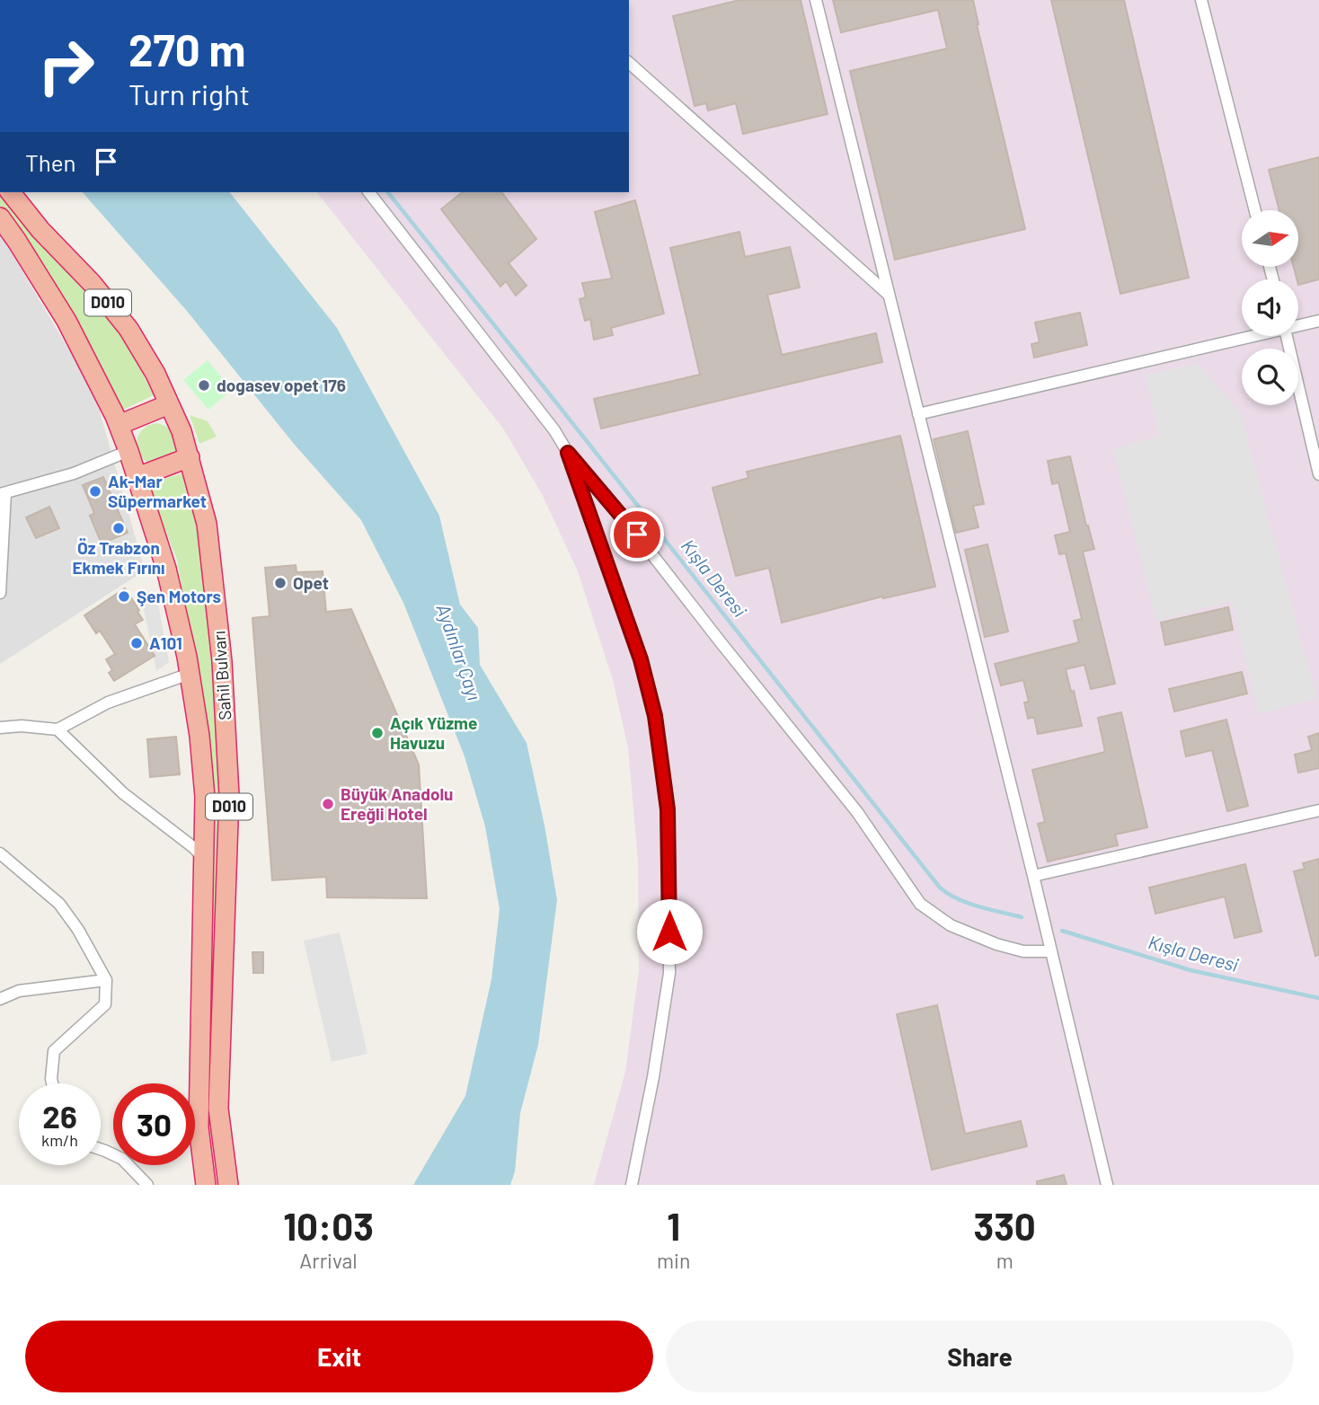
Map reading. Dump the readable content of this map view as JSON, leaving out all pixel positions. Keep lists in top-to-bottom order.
{
  "streets": {
    "highway": ["D010", "Sahil Bulvarı"]
  },
  "water": ["Kışla Deresi", "Aydınlar Çayı"],
  "places": [
    "dogasev opet 176",
    "Ak-Mar Süpermarket",
    "Öz Trabzon Ekmek Fırını",
    "Opet",
    "Şen Motors",
    "A101",
    "Açık Yüzme Havuzu",
    "Büyük Anadolu Ereğli Hotel"
  ],
  "north": "right",
  "page": {
    "turn": ["270 m", "Turn right"],
    "then": "Then",
    "speed": "26 km/h",
    "limit": "30",
    "eta": [
      "10:03",
      "Arrival",
      "1",
      "min",
      "330",
      "m"
    ],
    "buttons": ["Exit", "Share"]
  }
}
